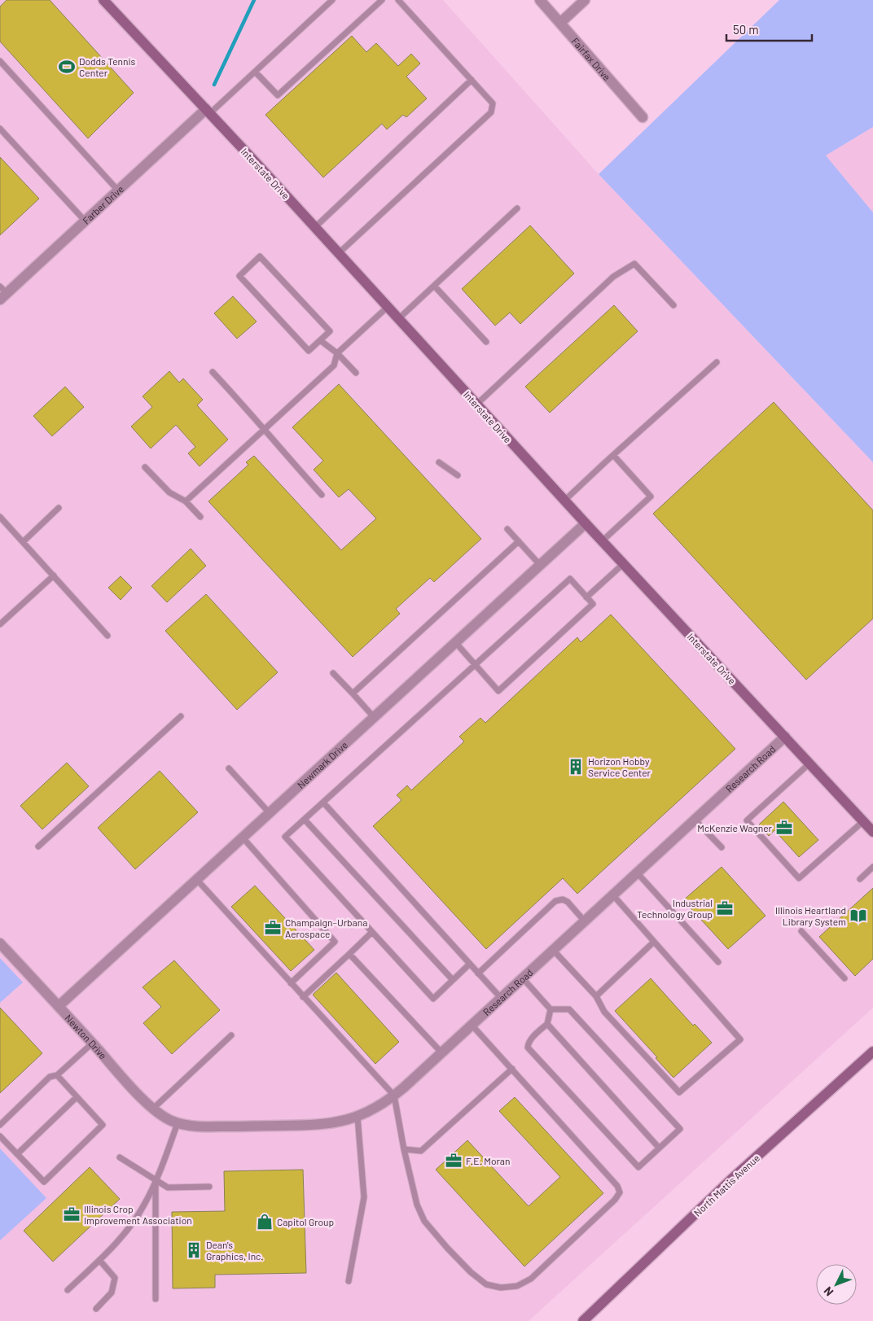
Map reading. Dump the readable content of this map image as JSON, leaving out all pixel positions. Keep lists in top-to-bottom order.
{
  "streets": {
    "main road": ["Interstate Drive", "North Mattis Avenue"],
    "street": [
      "Fairfax Drive",
      "Farber Drive",
      "Newmark Drive",
      "Research Road",
      "Newton Drive"
    ]
  },
  "crossings": [
    ["Interstate Drive", "Farber Drive"],
    ["Interstate Drive", "Newmark Drive"],
    ["Interstate Drive", "Research Road"],
    ["Newmark Drive", "Newton Drive"],
    ["Research Road", "Newton Drive"]
  ],
  "places": {
    "sports": ["Dodds Tennis Center"],
    "building": ["Horizon Hobby Service Center", "Dean's Graphics, Inc."],
    "office": [
      "McKenzie Wagner",
      "Industrial Technology Group",
      "Champaign–Urbana Aerospace",
      "F.E. Moran",
      "Illinois Crop Improvement Association"
    ],
    "library": ["Illinois Heartland Library System"],
    "shop": ["Capitol Group"]
  },
  "scale_bar": "50 m",
  "north": "bottom left"
}
